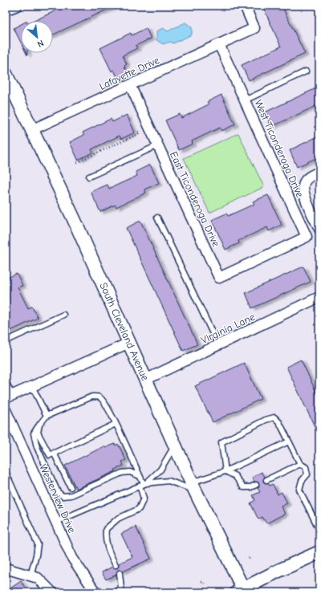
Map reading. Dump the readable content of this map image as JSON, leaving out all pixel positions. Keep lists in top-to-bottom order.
{
  "streets": {
    "main road": ["South Cleveland Avenue"],
    "street": [
      "Lafayette Drive",
      "West Ticonderoga Drive",
      "East Ticonderoga Drive",
      "Virginia Lane",
      "Westerview Drive"
    ]
  },
  "crossings": [
    ["Lafayette Drive", "West Ticonderoga Drive"],
    ["Lafayette Drive", "East Ticonderoga Drive"],
    ["Lafayette Drive", "South Cleveland Avenue"],
    ["West Ticonderoga Drive", "East Ticonderoga Drive"],
    ["Virginia Lane", "South Cleveland Avenue"]
  ],
  "north": "bottom right"
}
